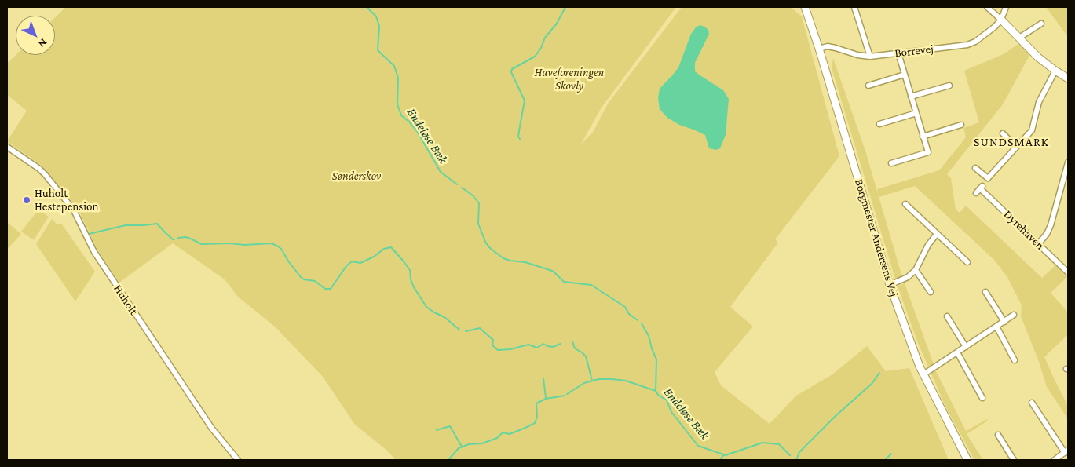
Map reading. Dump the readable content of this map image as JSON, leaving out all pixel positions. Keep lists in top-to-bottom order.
{
  "streets": {
    "street": [
      "Borrevej",
      "Dyrehaven",
      "Borgmester Andersens Vej",
      "Huholt"
    ]
  },
  "crossings": [
    ["Borrevej", "Borgmester Andersens Vej"]
  ],
  "districts": ["SUNDSMARK"],
  "water": ["Endeløse Bæk"],
  "parks": ["Haveforeningen Skovly", "Sønderskov"],
  "places": ["Huholt Hestepension"],
  "north": "bottom right"
}
